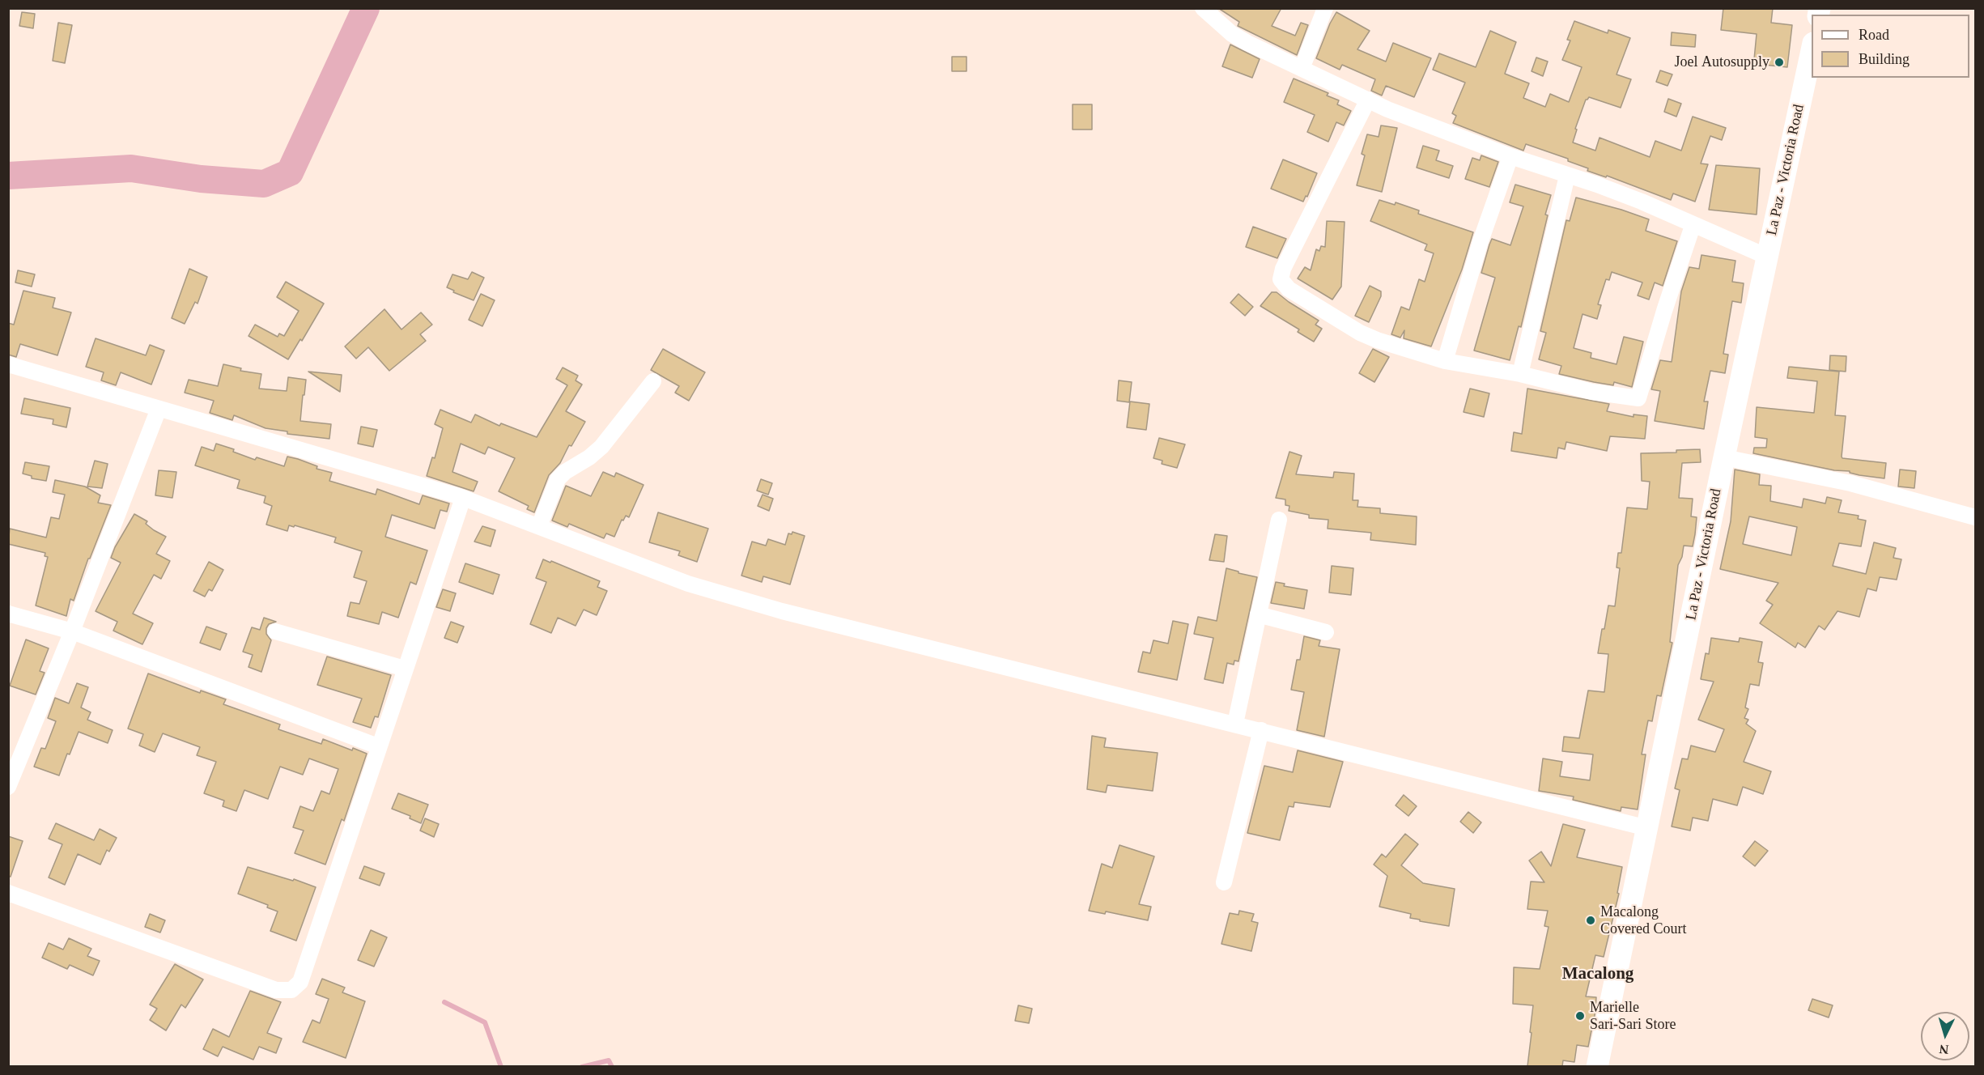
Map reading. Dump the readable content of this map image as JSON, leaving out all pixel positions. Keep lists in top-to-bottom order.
{
  "streets": {
    "main road": ["La Paz - Victoria Road"]
  },
  "districts": ["Macalong"],
  "places": ["Joel Autosupply", "Macalong Covered Court", "Marielle Sari-Sari Store"],
  "legend": ["Road", "Building"],
  "north": "bottom"
}
